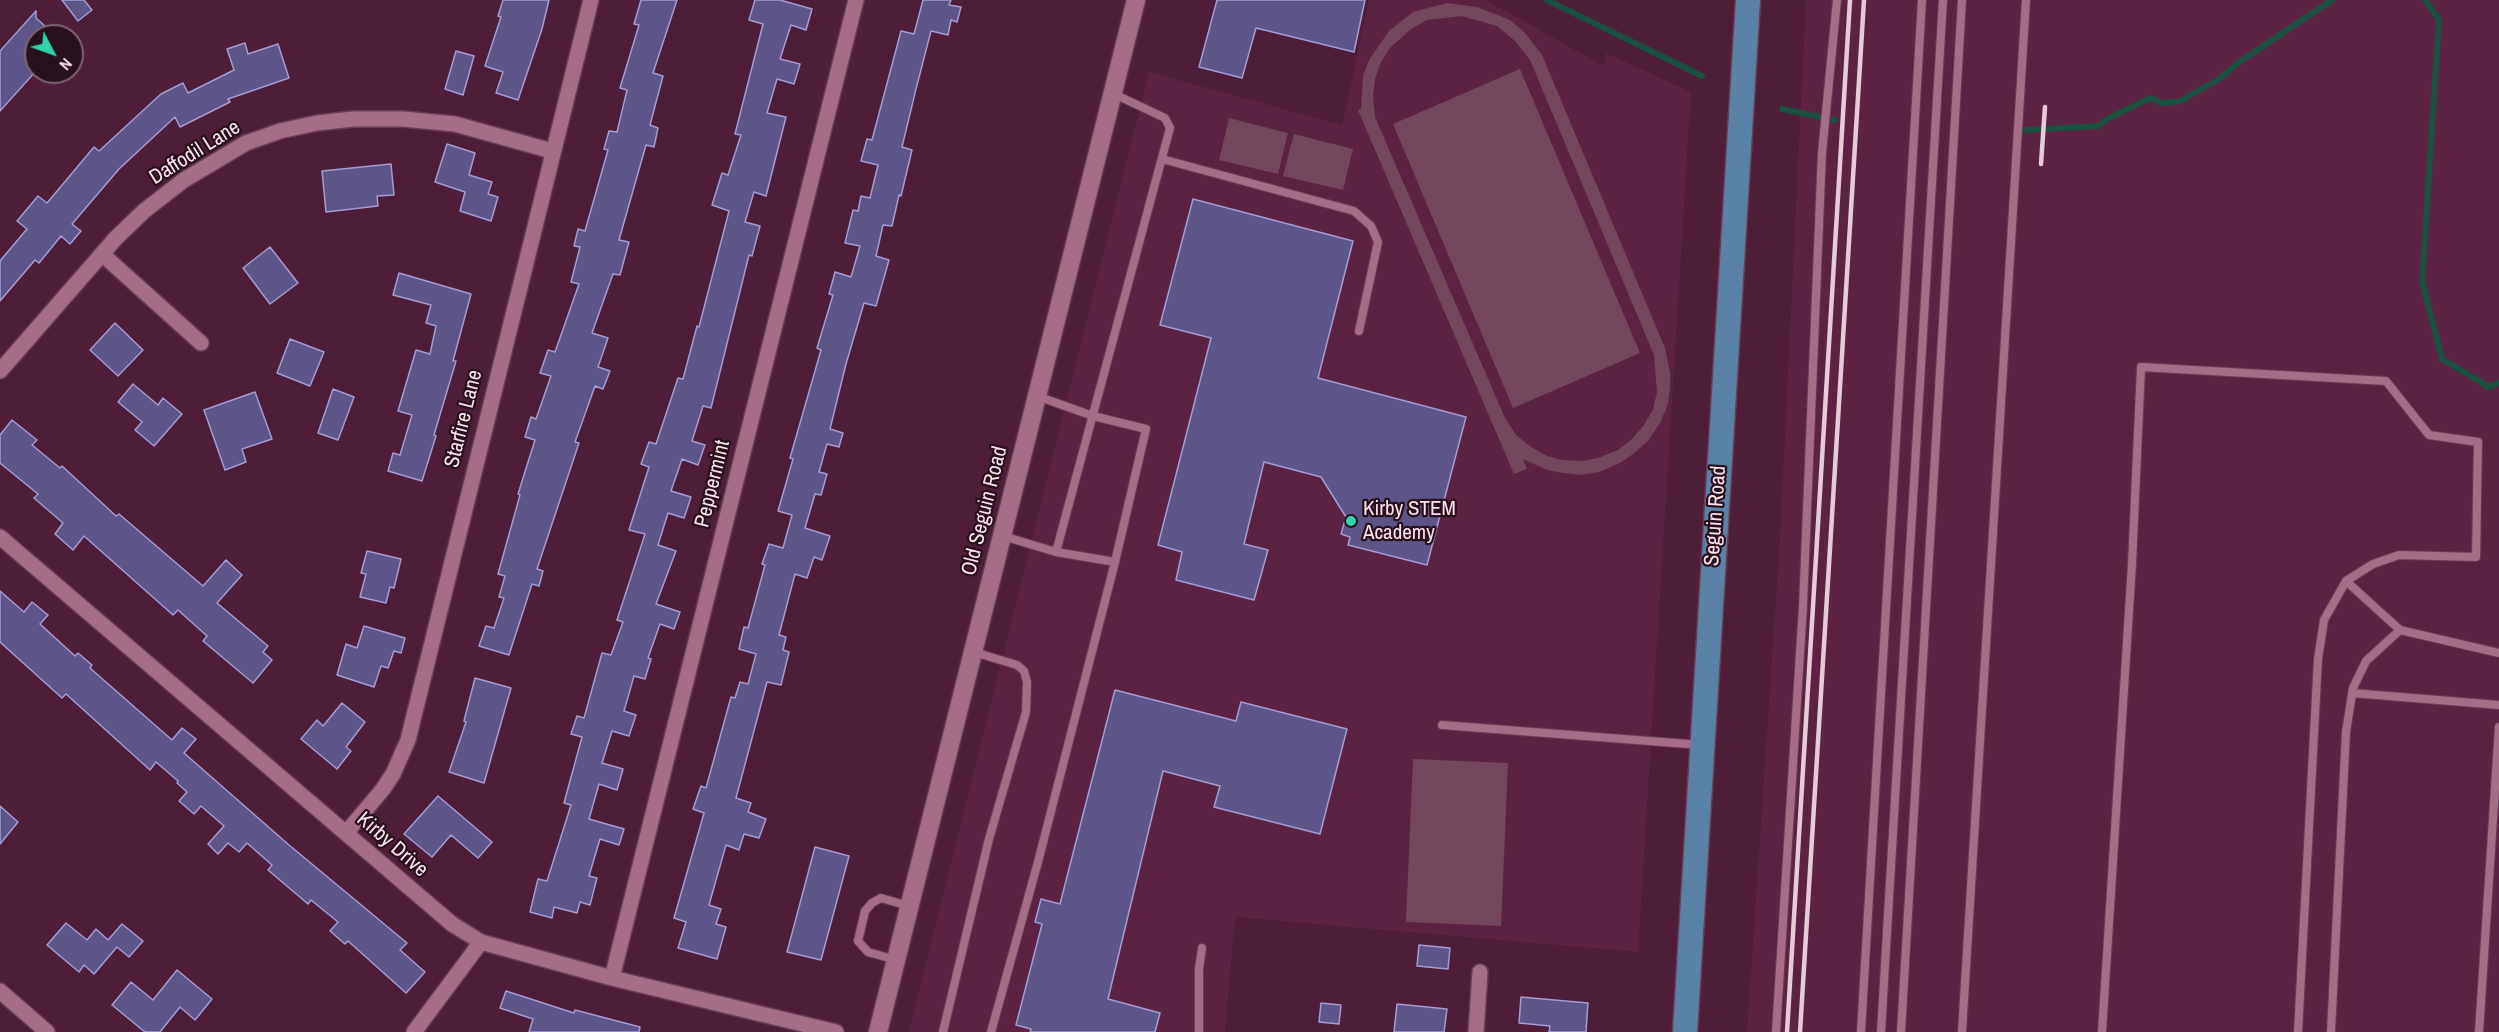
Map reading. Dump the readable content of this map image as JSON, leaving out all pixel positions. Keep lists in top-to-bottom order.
{
  "streets": {
    "main road": ["Seguin Road"],
    "street": [
      "Daffodil Lane",
      "Starfire Lane",
      "Peppermint",
      "Old Seguin Road",
      "Kirby Drive"
    ]
  },
  "crossings": [
    ["Daffodil Lane", "Starfire Lane"],
    ["Starfire Lane", "Kirby Drive"],
    ["Peppermint", "Kirby Drive"]
  ],
  "places": ["Kirby STEM Academy"],
  "north": "bottom right"
}
